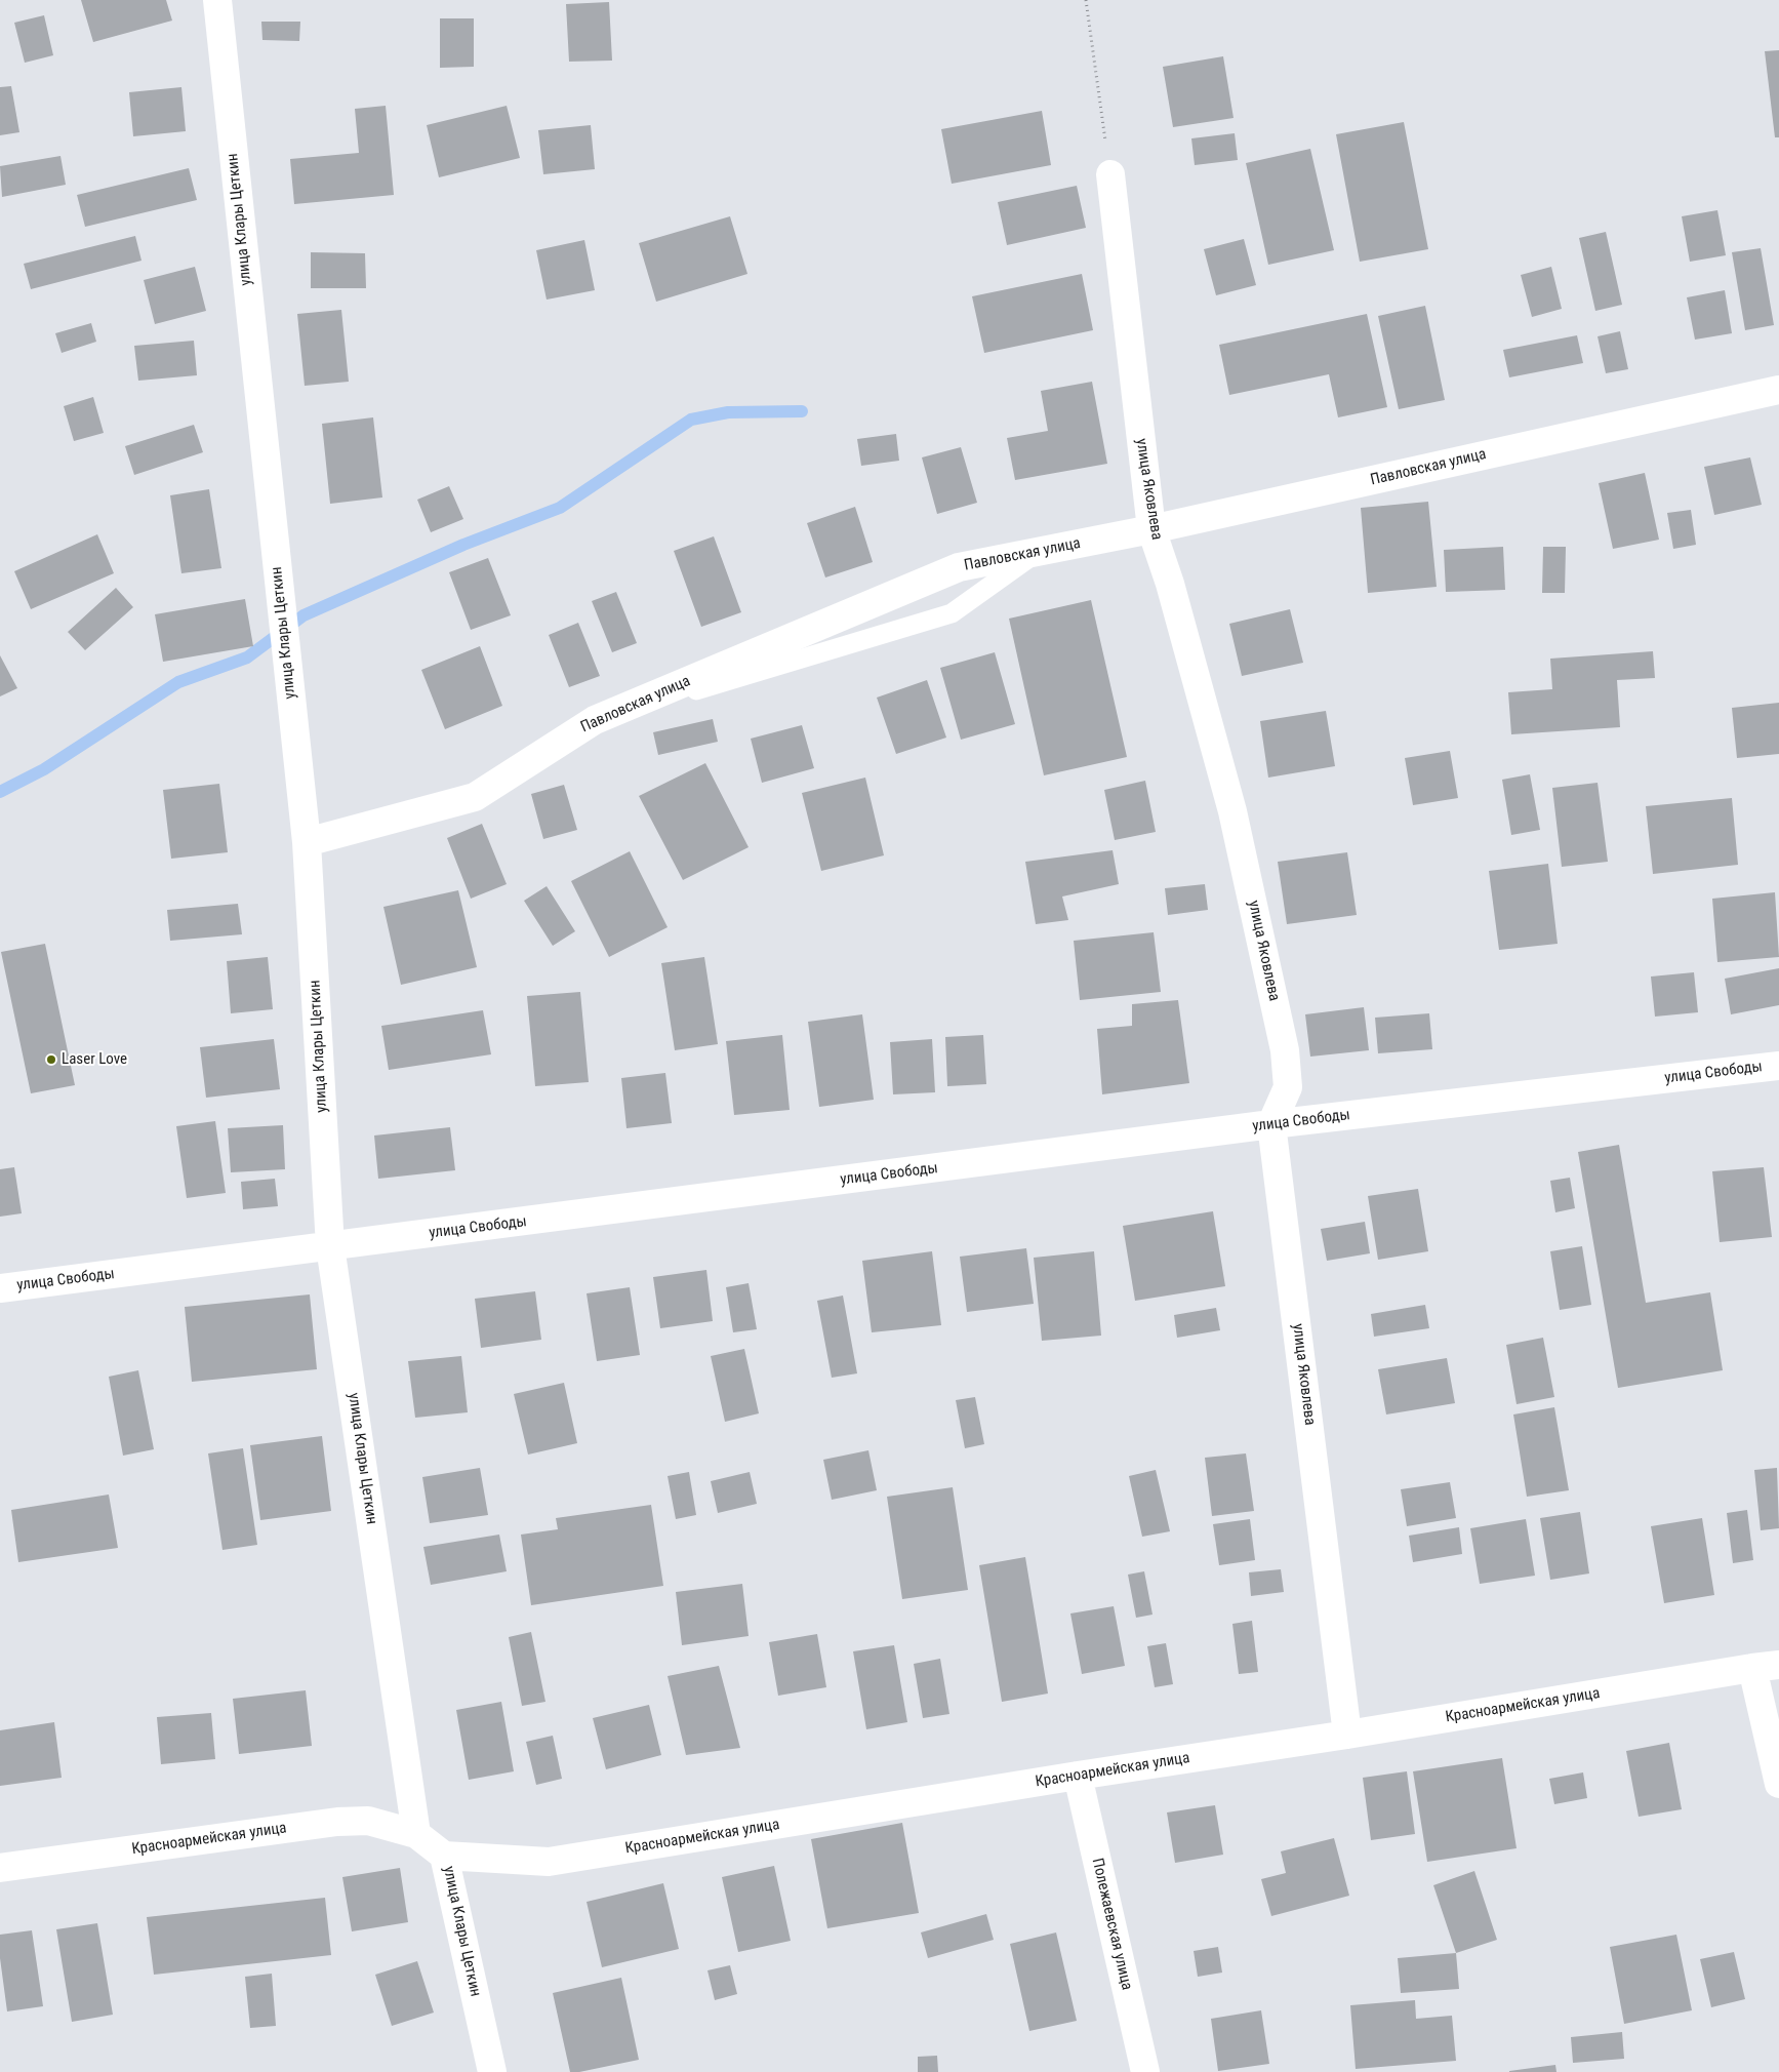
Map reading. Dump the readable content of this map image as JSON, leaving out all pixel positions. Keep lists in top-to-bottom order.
{
  "streets": {
    "street": [
      "улица Клары Цеткин",
      "Павловская улица",
      "улица Яковлева",
      "улица Свободы",
      "Красноармейская улица",
      "Полежаевская улица"
    ]
  },
  "crossings": [
    ["улица Клары Цеткин", "Павловская улица"],
    ["улица Клары Цеткин", "улица Свободы"],
    ["улица Клары Цеткин", "Красноармейская улица"],
    ["Павловская улица", "улица Яковлева"],
    ["улица Яковлева", "улица Свободы"],
    ["улица Яковлева", "Красноармейская улица"],
    ["Красноармейская улица", "Полежаевская улица"]
  ],
  "places": ["Laser Love"]
}
